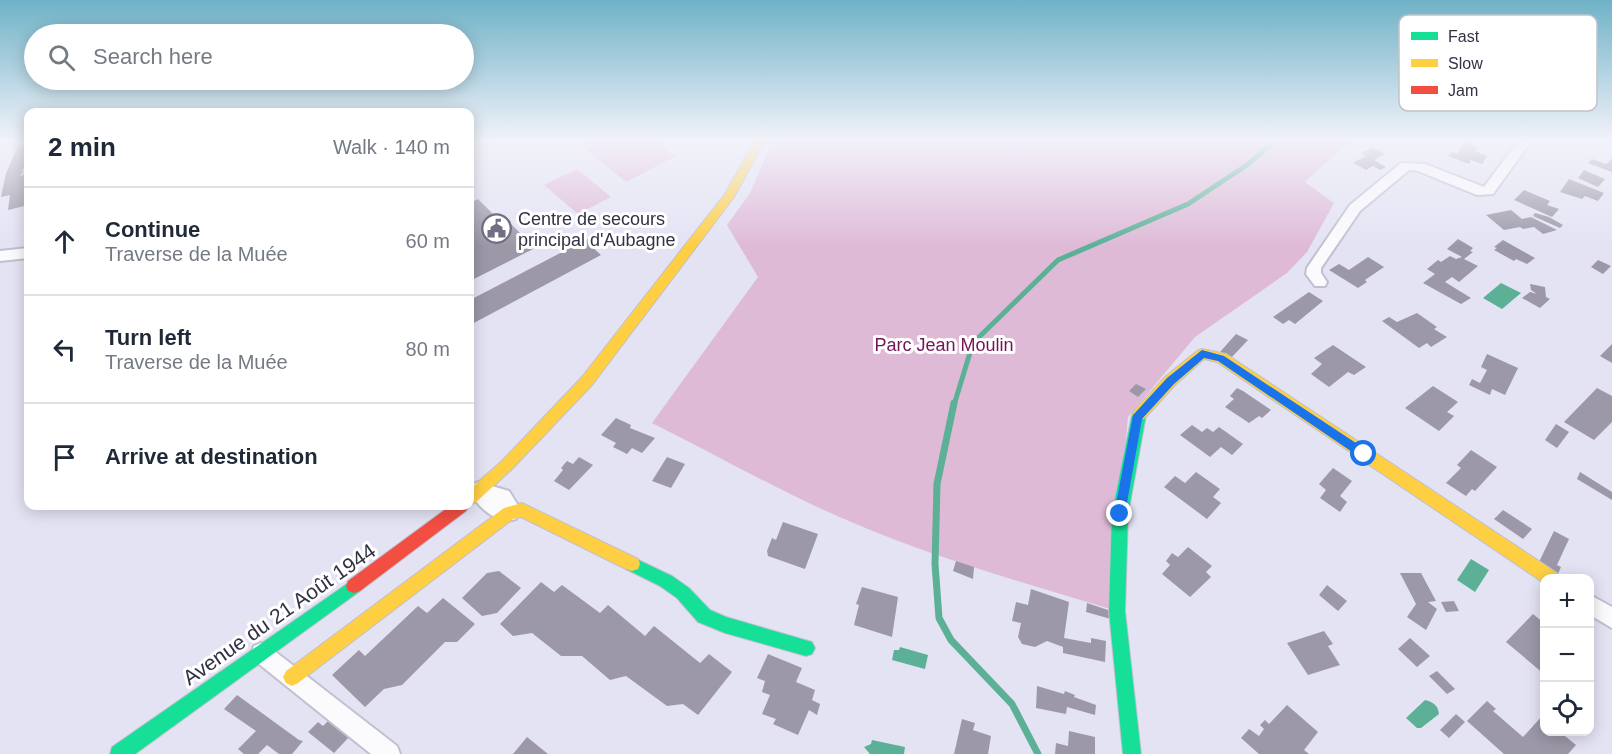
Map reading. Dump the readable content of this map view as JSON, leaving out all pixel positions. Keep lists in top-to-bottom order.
{
  "streets": {
    "street": ["Avenue du 21 Août 1944"]
  },
  "parks": ["Parc Jean Moulin"],
  "places": {
    "public building": ["Centre de secours principal d'Aubagne"]
  },
  "legend": ["Fast", "Slow", "Jam"],
  "page": {
    "search": "Search here",
    "heading": ["2 min", "Walk · 140 m"],
    "list": [
      ["Continue", "Traverse de la Muée", "60 m"],
      ["Turn left", "Traverse de la Muée", "80 m"],
      "Arrive at destination"
    ],
    "map_buttons": ["+", "−"]
  }
}
